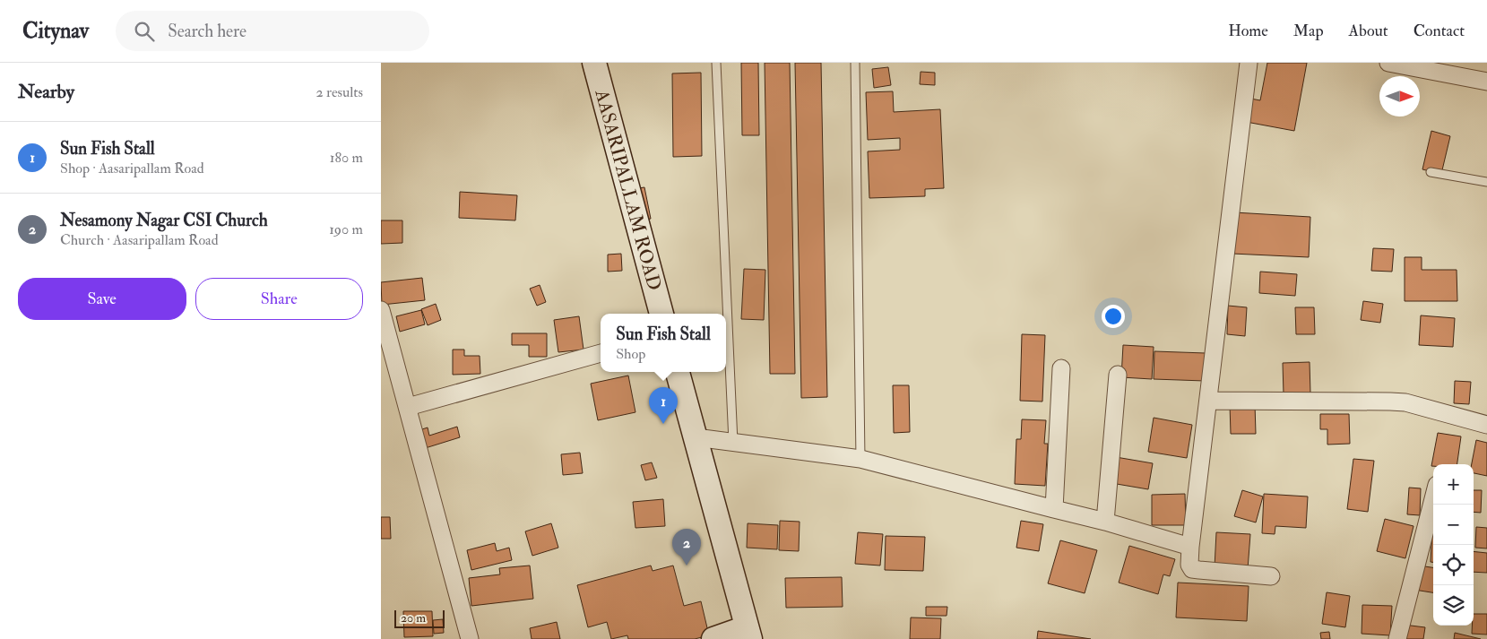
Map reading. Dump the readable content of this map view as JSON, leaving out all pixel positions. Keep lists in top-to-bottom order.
{
  "streets": {
    "main road": ["AASARIPALLAM ROAD"]
  },
  "scale_bar": "20 m",
  "north": "right",
  "page": {
    "header": "Citynav",
    "search": "Search here",
    "nav": [
      "Home",
      "Map",
      "About",
      "Contact"
    ],
    "heading": ["Nearby", "2 results"],
    "list": [
      {
        "mark": "1",
        "name": "Sun Fish Stall",
        "note": "Shop · Aasaripallam Road",
        "value": "180 m"
      },
      {
        "mark": "2",
        "name": "Nesamony Nagar CSI Church",
        "note": "Church · Aasaripallam Road",
        "value": "190 m"
      }
    ],
    "buttons": ["Save", "Share"],
    "popup": ["Sun Fish Stall", "Shop"],
    "pins": ["1", "2"],
    "map_buttons": ["+", "−"],
    "scale": "20 m"
  }
}
